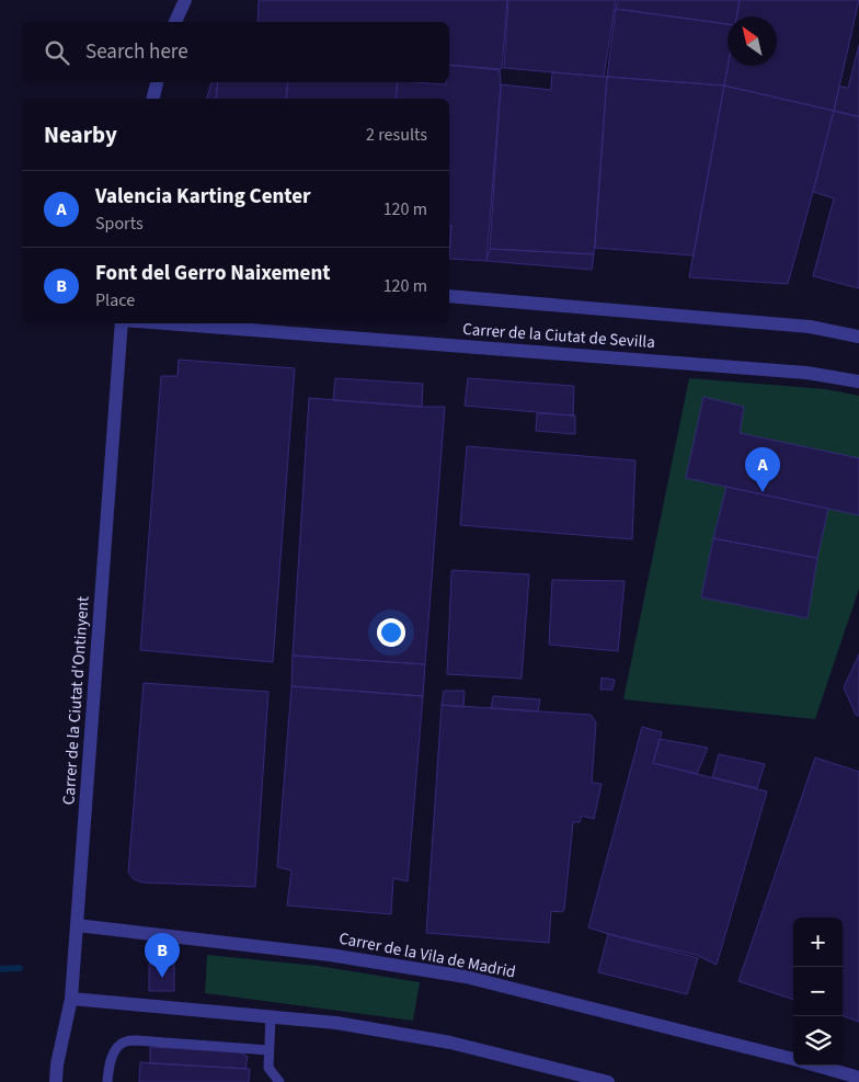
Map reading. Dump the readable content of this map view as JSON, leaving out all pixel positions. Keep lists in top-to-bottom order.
{
  "streets": {
    "street": ["Carrer de la Ciutat de Sevilla", "Carrer de la Ciutat d'Ontinyent", "Carrer de la Vila de Madrid"]
  },
  "crossings": [
    ["Carrer de la Ciutat d'Ontinyent", "Carrer de la Vila de Madrid"]
  ],
  "north": "top left",
  "page": {
    "search": "Search here",
    "heading": ["Nearby", "2 results"],
    "list": [
      {
        "mark": "A",
        "name": "Valencia Karting Center",
        "note": "Sports",
        "value": "120 m"
      },
      {
        "mark": "B",
        "name": "Font del Gerro Naixement",
        "note": "Place",
        "value": "120 m"
      }
    ],
    "pins": ["A", "B"],
    "map_buttons": ["+", "−"]
  }
}
